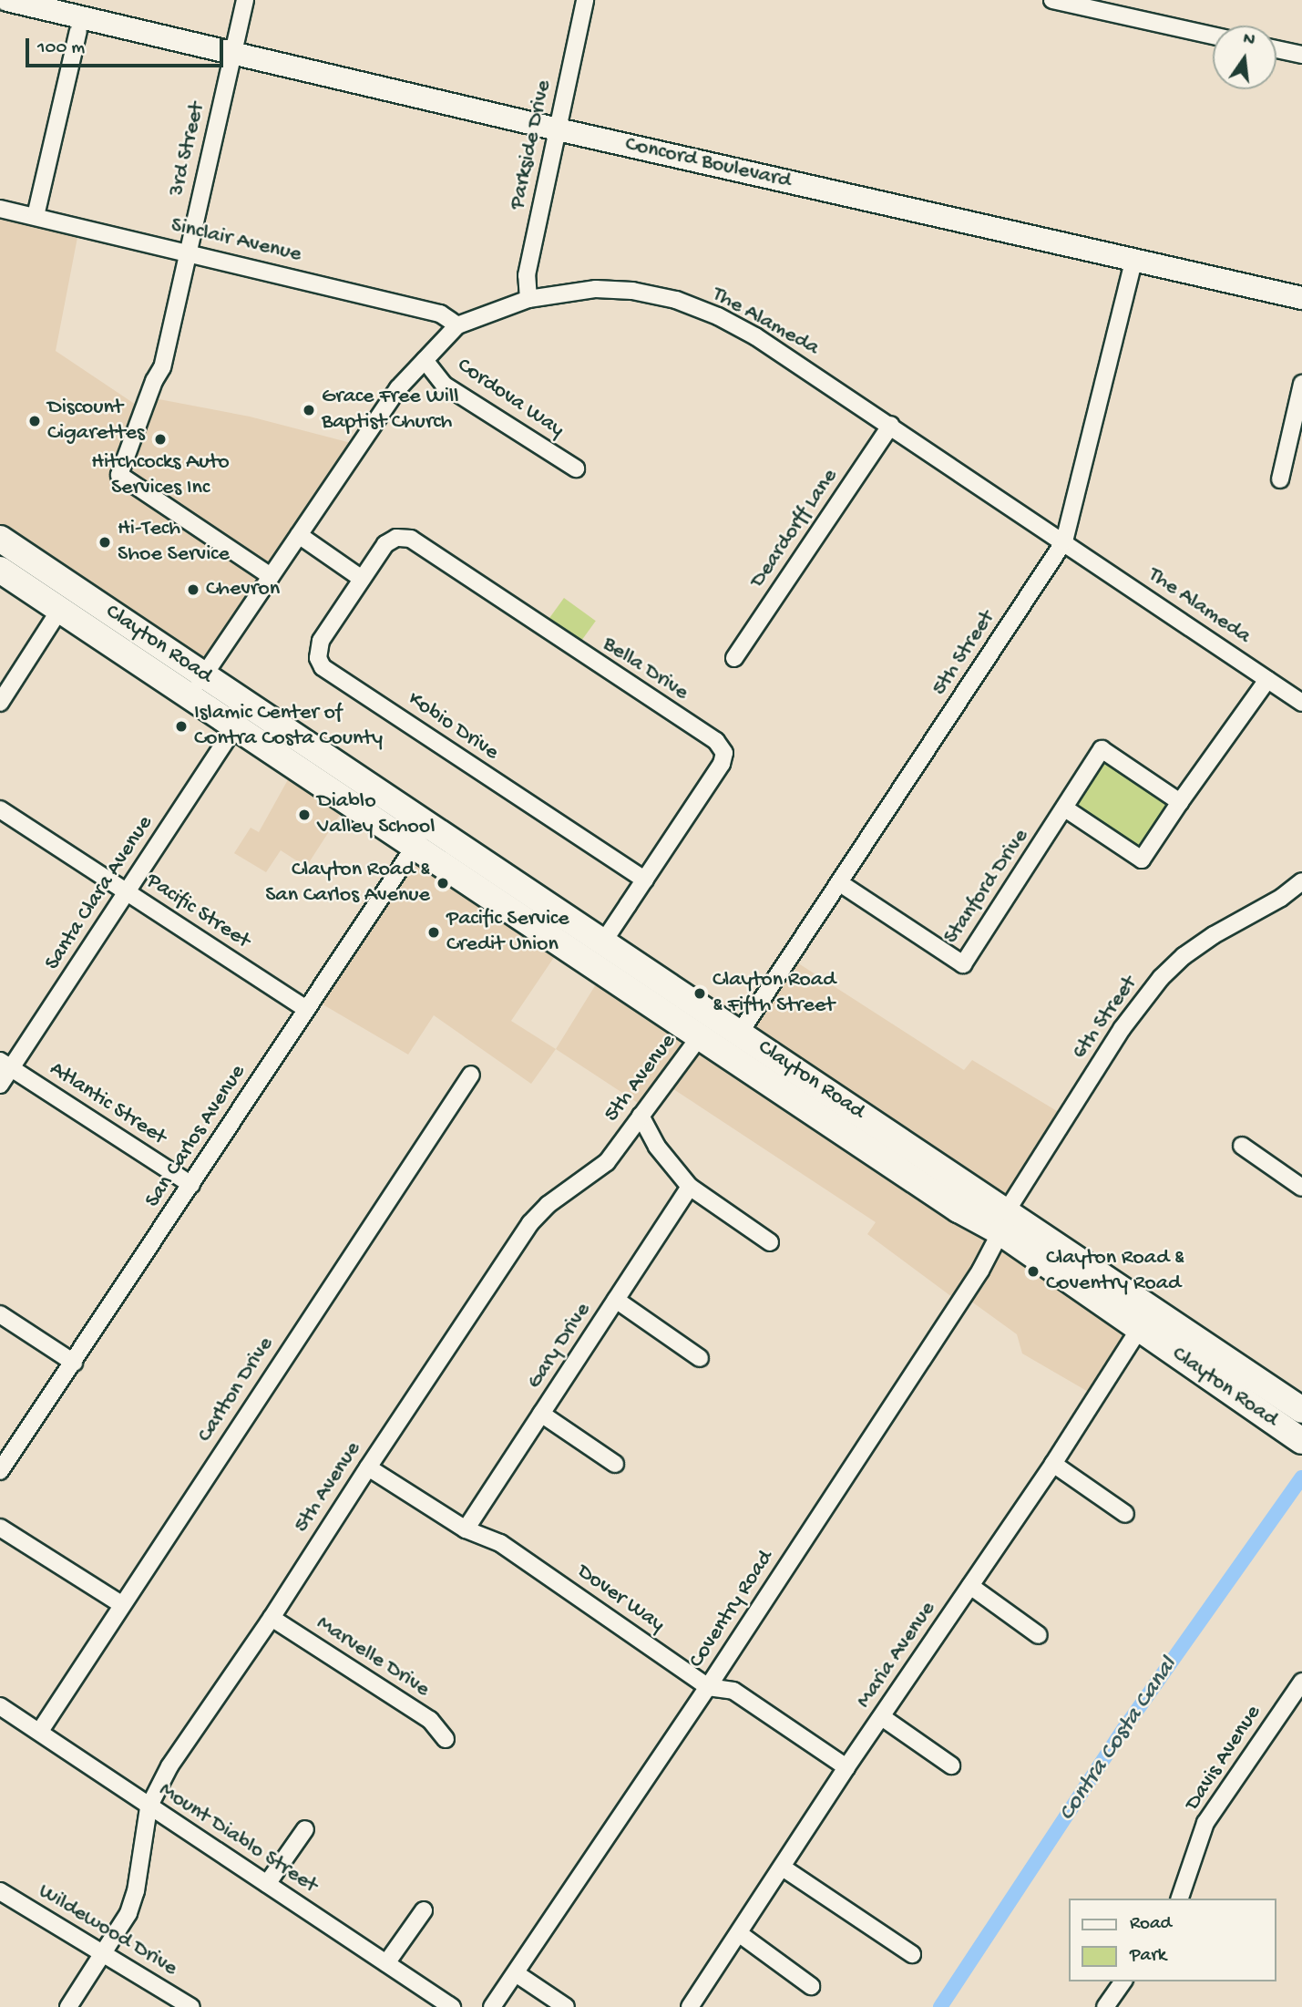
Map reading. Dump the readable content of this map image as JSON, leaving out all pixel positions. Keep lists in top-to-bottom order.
{
  "streets": {
    "main road": ["Clayton Road"],
    "street": [
      "Parkside Drive",
      "3rd Street",
      "Concord Boulevard",
      "Sinclair Avenue",
      "The Alameda",
      "Cordova Way",
      "Deardorff Lane",
      "5th Street",
      "Bella Drive",
      "Kobio Drive",
      "Stanford Drive",
      "Santa Clara Avenue",
      "Pacific Street",
      "6th Street",
      "5th Avenue",
      "Atlantic Street",
      "San Carlos Avenue",
      "Gary Drive",
      "Carlton Drive",
      "Dover Way",
      "Coventry Road",
      "Maria Avenue",
      "Marvelle Drive",
      "Davis Avenue",
      "Mount Diablo Street",
      "Wildewood Drive"
    ]
  },
  "crossings": [
    ["Parkside Drive", "Concord Boulevard"],
    ["Parkside Drive", "The Alameda"],
    ["3rd Street", "Concord Boulevard"],
    ["3rd Street", "Sinclair Avenue"],
    ["3rd Street", "The Alameda"],
    ["Concord Boulevard", "5th Street"],
    ["Sinclair Avenue", "The Alameda"],
    ["The Alameda", "Cordova Way"],
    ["The Alameda", "Deardorff Lane"],
    ["The Alameda", "Clayton Road"],
    ["The Alameda", "5th Street"],
    ["Clayton Road", "5th Street"],
    ["Clayton Road", "Bella Drive"],
    ["Clayton Road", "Santa Clara Avenue"],
    ["Clayton Road", "6th Street"],
    ["Clayton Road", "5th Avenue"],
    ["Clayton Road", "San Carlos Avenue"],
    ["Clayton Road", "Coventry Road"],
    ["Clayton Road", "Maria Avenue"],
    ["5th Street", "Stanford Drive"],
    ["Bella Drive", "Kobio Drive"],
    ["Santa Clara Avenue", "Pacific Street"],
    ["Santa Clara Avenue", "Atlantic Street"],
    ["Pacific Street", "San Carlos Avenue"],
    ["6th Street", "Coventry Road"],
    ["5th Avenue", "Dover Way"],
    ["5th Avenue", "Marvelle Drive"],
    ["5th Avenue", "Mount Diablo Street"],
    ["5th Avenue", "Wildewood Drive"],
    ["Atlantic Street", "San Carlos Avenue"],
    ["Gary Drive", "Dover Way"],
    ["Carlton Drive", "Mount Diablo Street"],
    ["Dover Way", "Coventry Road"],
    ["Dover Way", "Maria Avenue"]
  ],
  "water": ["Contra Costa Canal"],
  "places": [
    "Grace Free Will Baptist Church",
    "Discount Cigarettes",
    "Hitchcocks Auto Services Inc",
    "Hi-Tech Shoe Service",
    "Chevron",
    "Islamic Center of Contra Costa County",
    "Diablo Valley School",
    "Clayton Road & San Carlos Avenue",
    "Pacific Service Credit Union",
    "Clayton Road & Fifth Street",
    "Clayton Road & Coventry Road"
  ],
  "legend": ["Road", "Park"],
  "scale_bar": "100 m",
  "north": "top"
}
